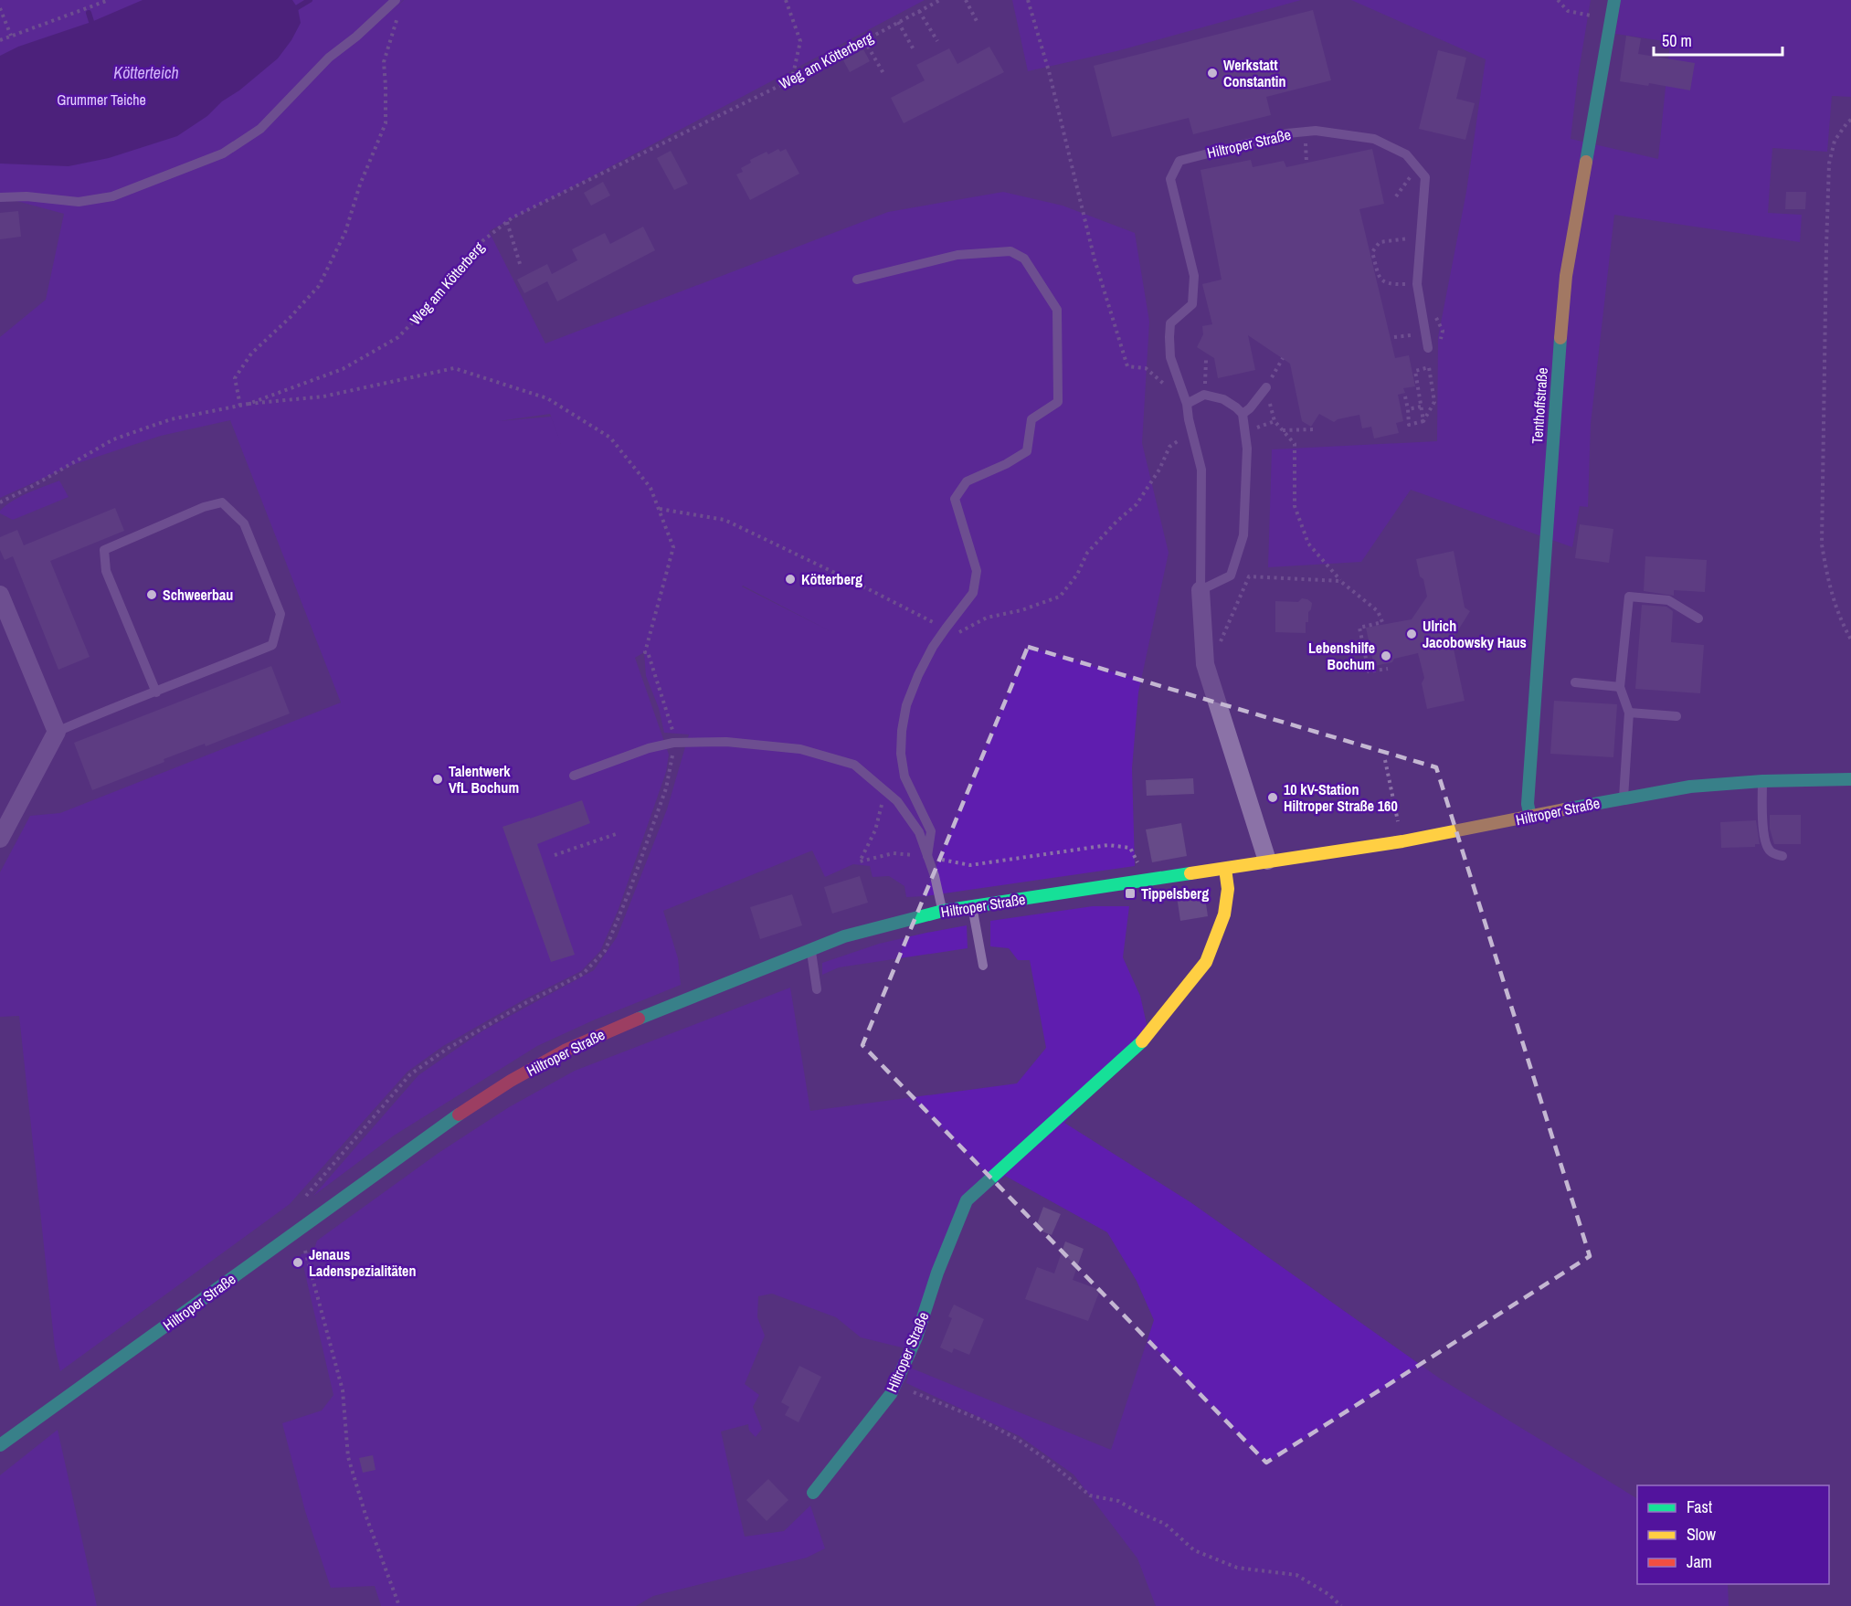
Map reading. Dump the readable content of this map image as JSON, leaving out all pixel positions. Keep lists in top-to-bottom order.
{
  "streets": {
    "street": ["Hiltroper Straße", "Tenthoffstraße"],
    "path": ["Weg am Kötterberg"]
  },
  "crossings": [
    ["Hiltroper Straße", "Tenthoffstraße"]
  ],
  "water": ["Kötterteich"],
  "parks": ["Grummer Teiche"],
  "places": {
    "other": [
      "Werkstatt Constantin",
      "Kötterberg",
      "Schweerbau",
      "Ulrich Jacobowsky Haus",
      "Lebenshilfe Bochum",
      "Talentwerk VfL Bochum",
      "10 kV-Station Hiltroper Straße 160",
      "Jenaus Ladenspezialitäten"
    ],
    "transit": ["Tippelsberg"]
  },
  "legend": ["Fast", "Slow", "Jam"],
  "scale_bar": "50 m"
}
